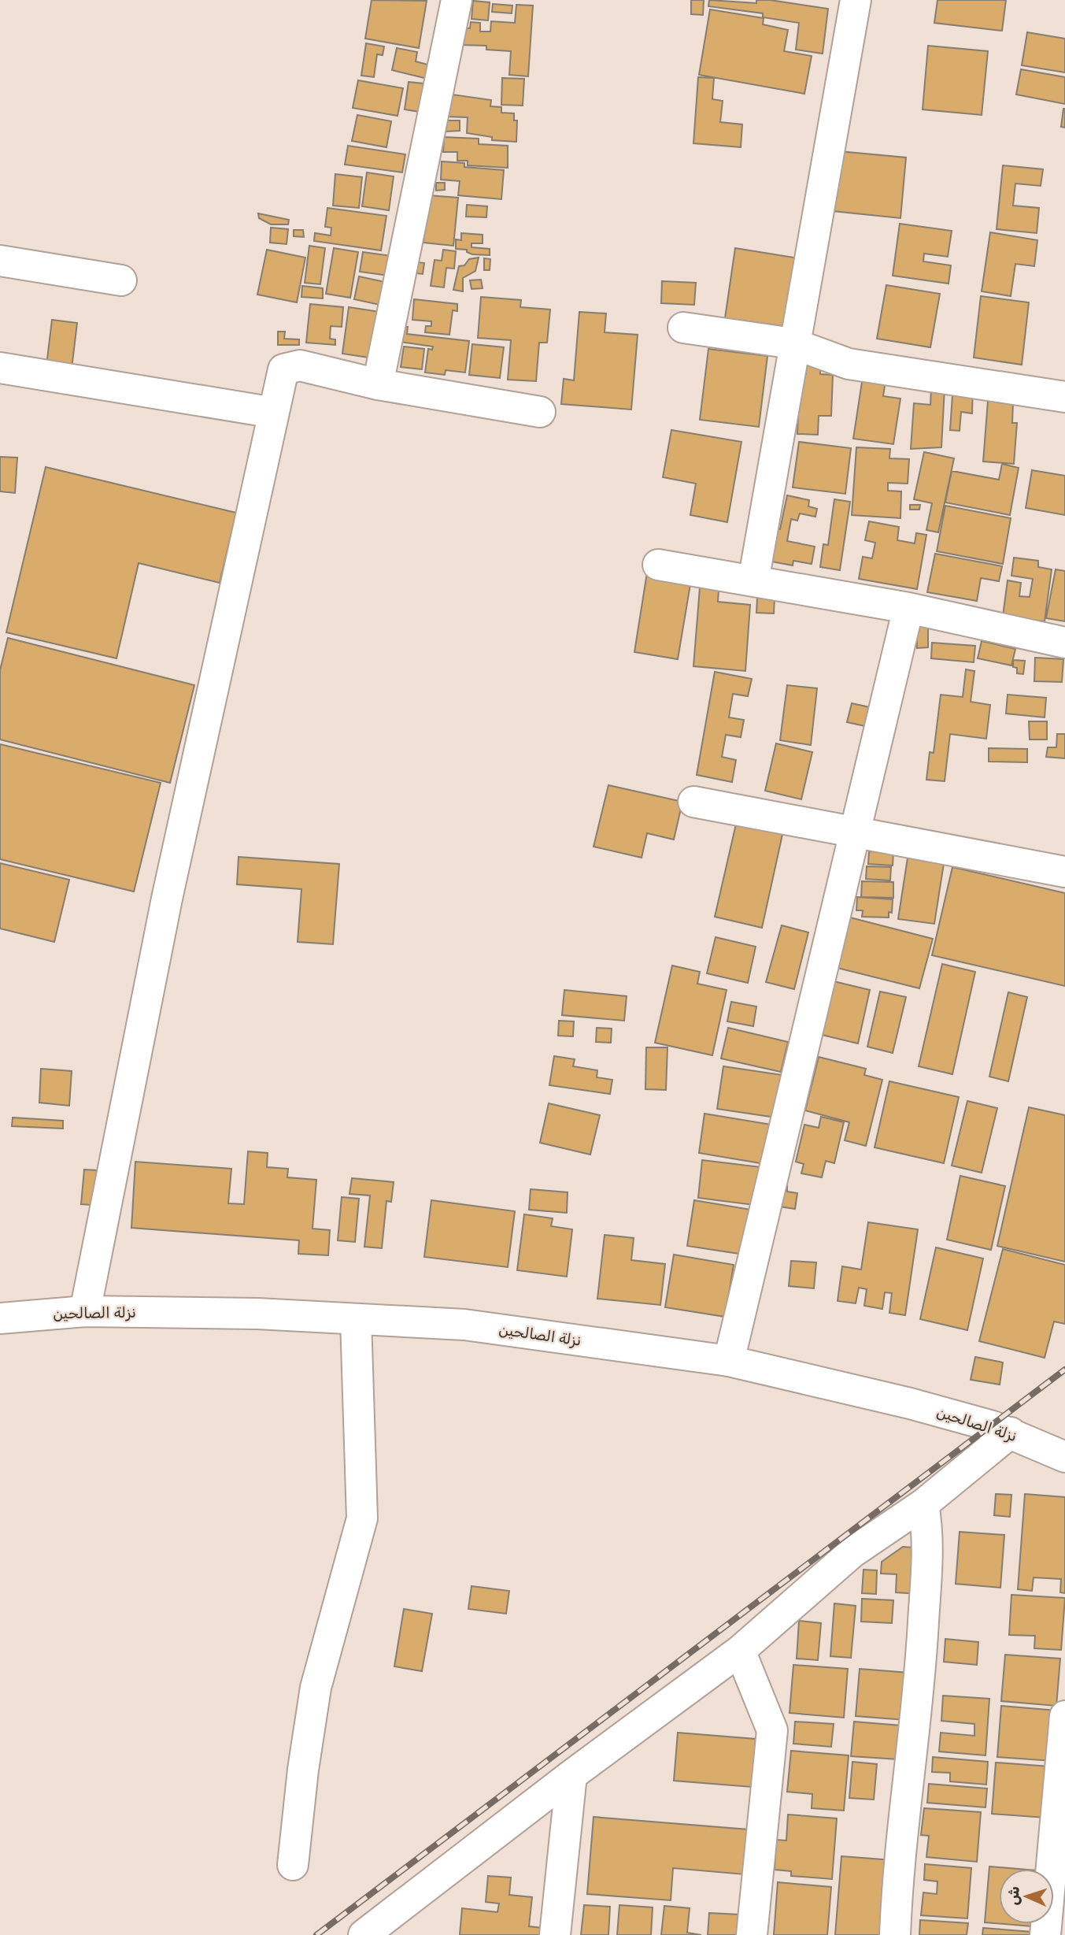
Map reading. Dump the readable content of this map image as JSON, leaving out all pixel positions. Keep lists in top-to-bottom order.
{
  "streets": {
    "street": ["نزلة الصالحين"]
  },
  "north": "left"
}
